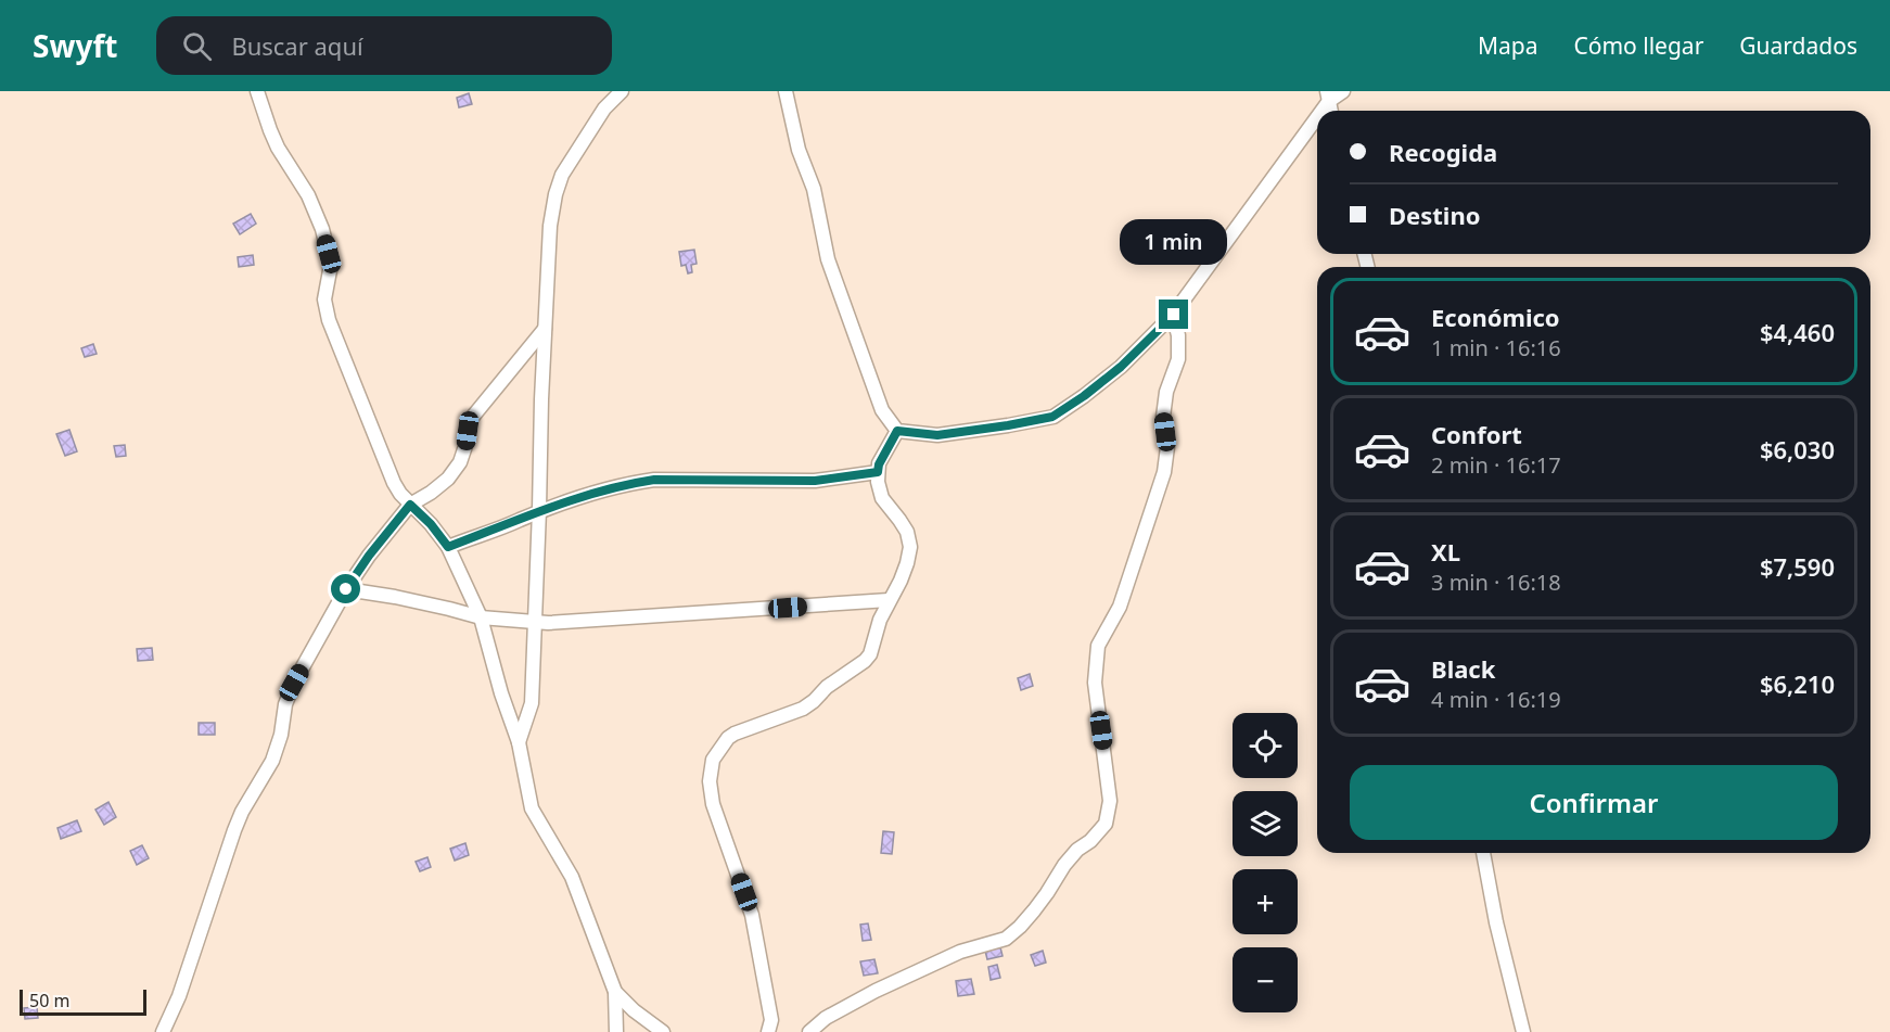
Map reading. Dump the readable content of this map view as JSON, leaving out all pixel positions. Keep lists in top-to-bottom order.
{
  "scale_bar": "50 m",
  "page": {
    "header": "Swyft",
    "search": "Buscar aquí",
    "nav": ["Mapa", "Cómo llegar", "Guardados"],
    "banner": ["Recogida", "Destino"],
    "bubble": "1 min",
    "list": [
      {
        "name": "Económico",
        "note": "1 min · 16:16",
        "value": "$4,460"
      },
      {
        "name": "Confort",
        "note": "2 min · 16:17",
        "value": "$6,030"
      },
      {
        "name": "XL",
        "note": "3 min · 16:18",
        "value": "$7,590"
      },
      {
        "name": "Black",
        "note": "4 min · 16:19",
        "value": "$6,210"
      }
    ],
    "map_buttons": ["+", "−"],
    "buttons": "Confirmar",
    "scale": "50 m"
  }
}
